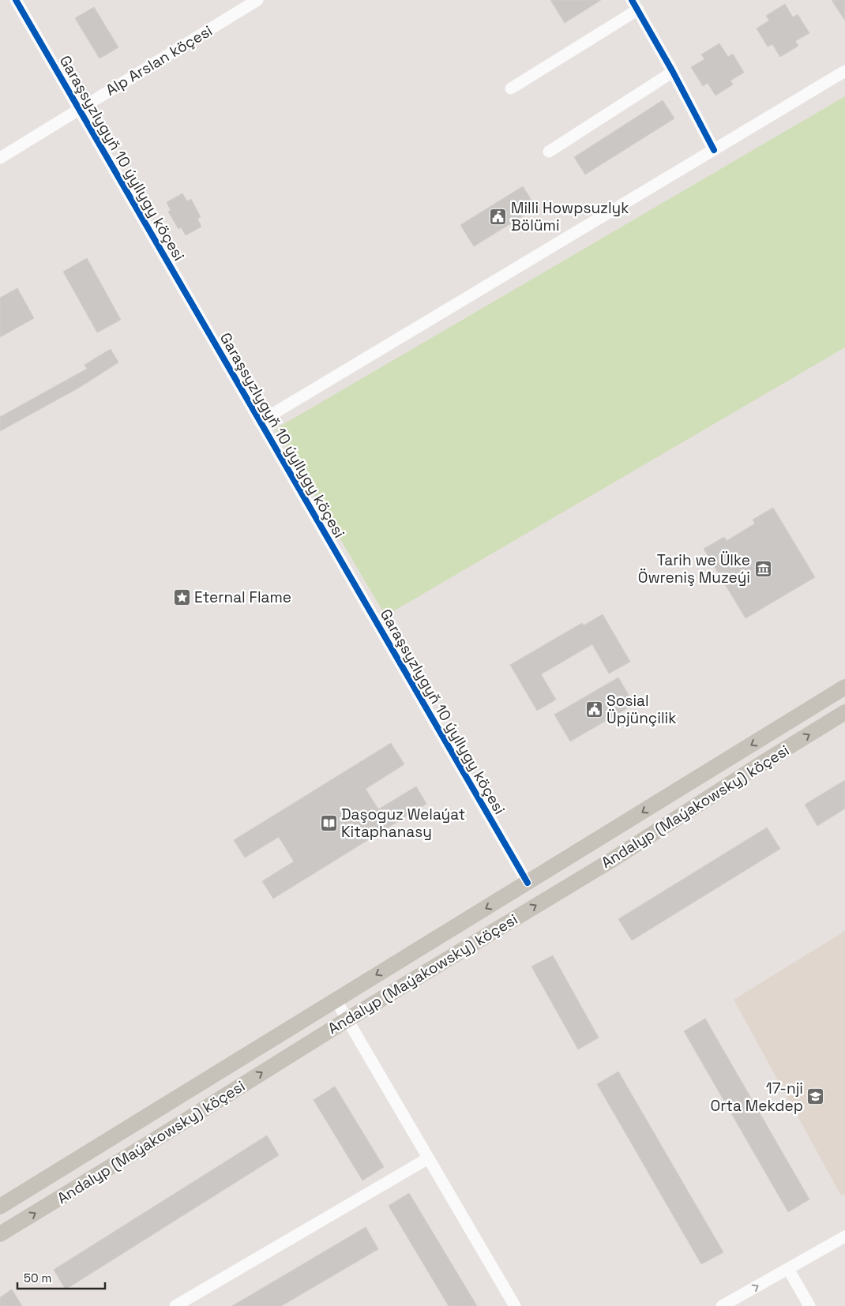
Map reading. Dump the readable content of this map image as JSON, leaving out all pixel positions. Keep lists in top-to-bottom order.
{
  "streets": {
    "main road": ["Andalyp (Maýakowsky) köçesi"],
    "street": ["Alp Arslan köçesi", "Garaşsyzlygyň 10 ýyllygy köçesi"]
  },
  "crossings": [
    ["Alp Arslan köçesi", "Garaşsyzlygyň 10 ýyllygy köçesi"],
    ["Garaşsyzlygyň 10 ýyllygy köçesi", "Andalyp (Maýakowsky) köçesi"]
  ],
  "places": {
    "public building": ["Milli Howpsuzlyk Bölümi", "Sosial Üpjünçilik"],
    "museum": ["Tarih we Ülke Öwreniş Muzeýi"],
    "place": ["Eternal Flame"],
    "library": ["Daşoguz Welaýat Kitaphanasy"],
    "school or university": ["17-nji Orta Mekdep"]
  },
  "scale_bar": "50 m"
}
